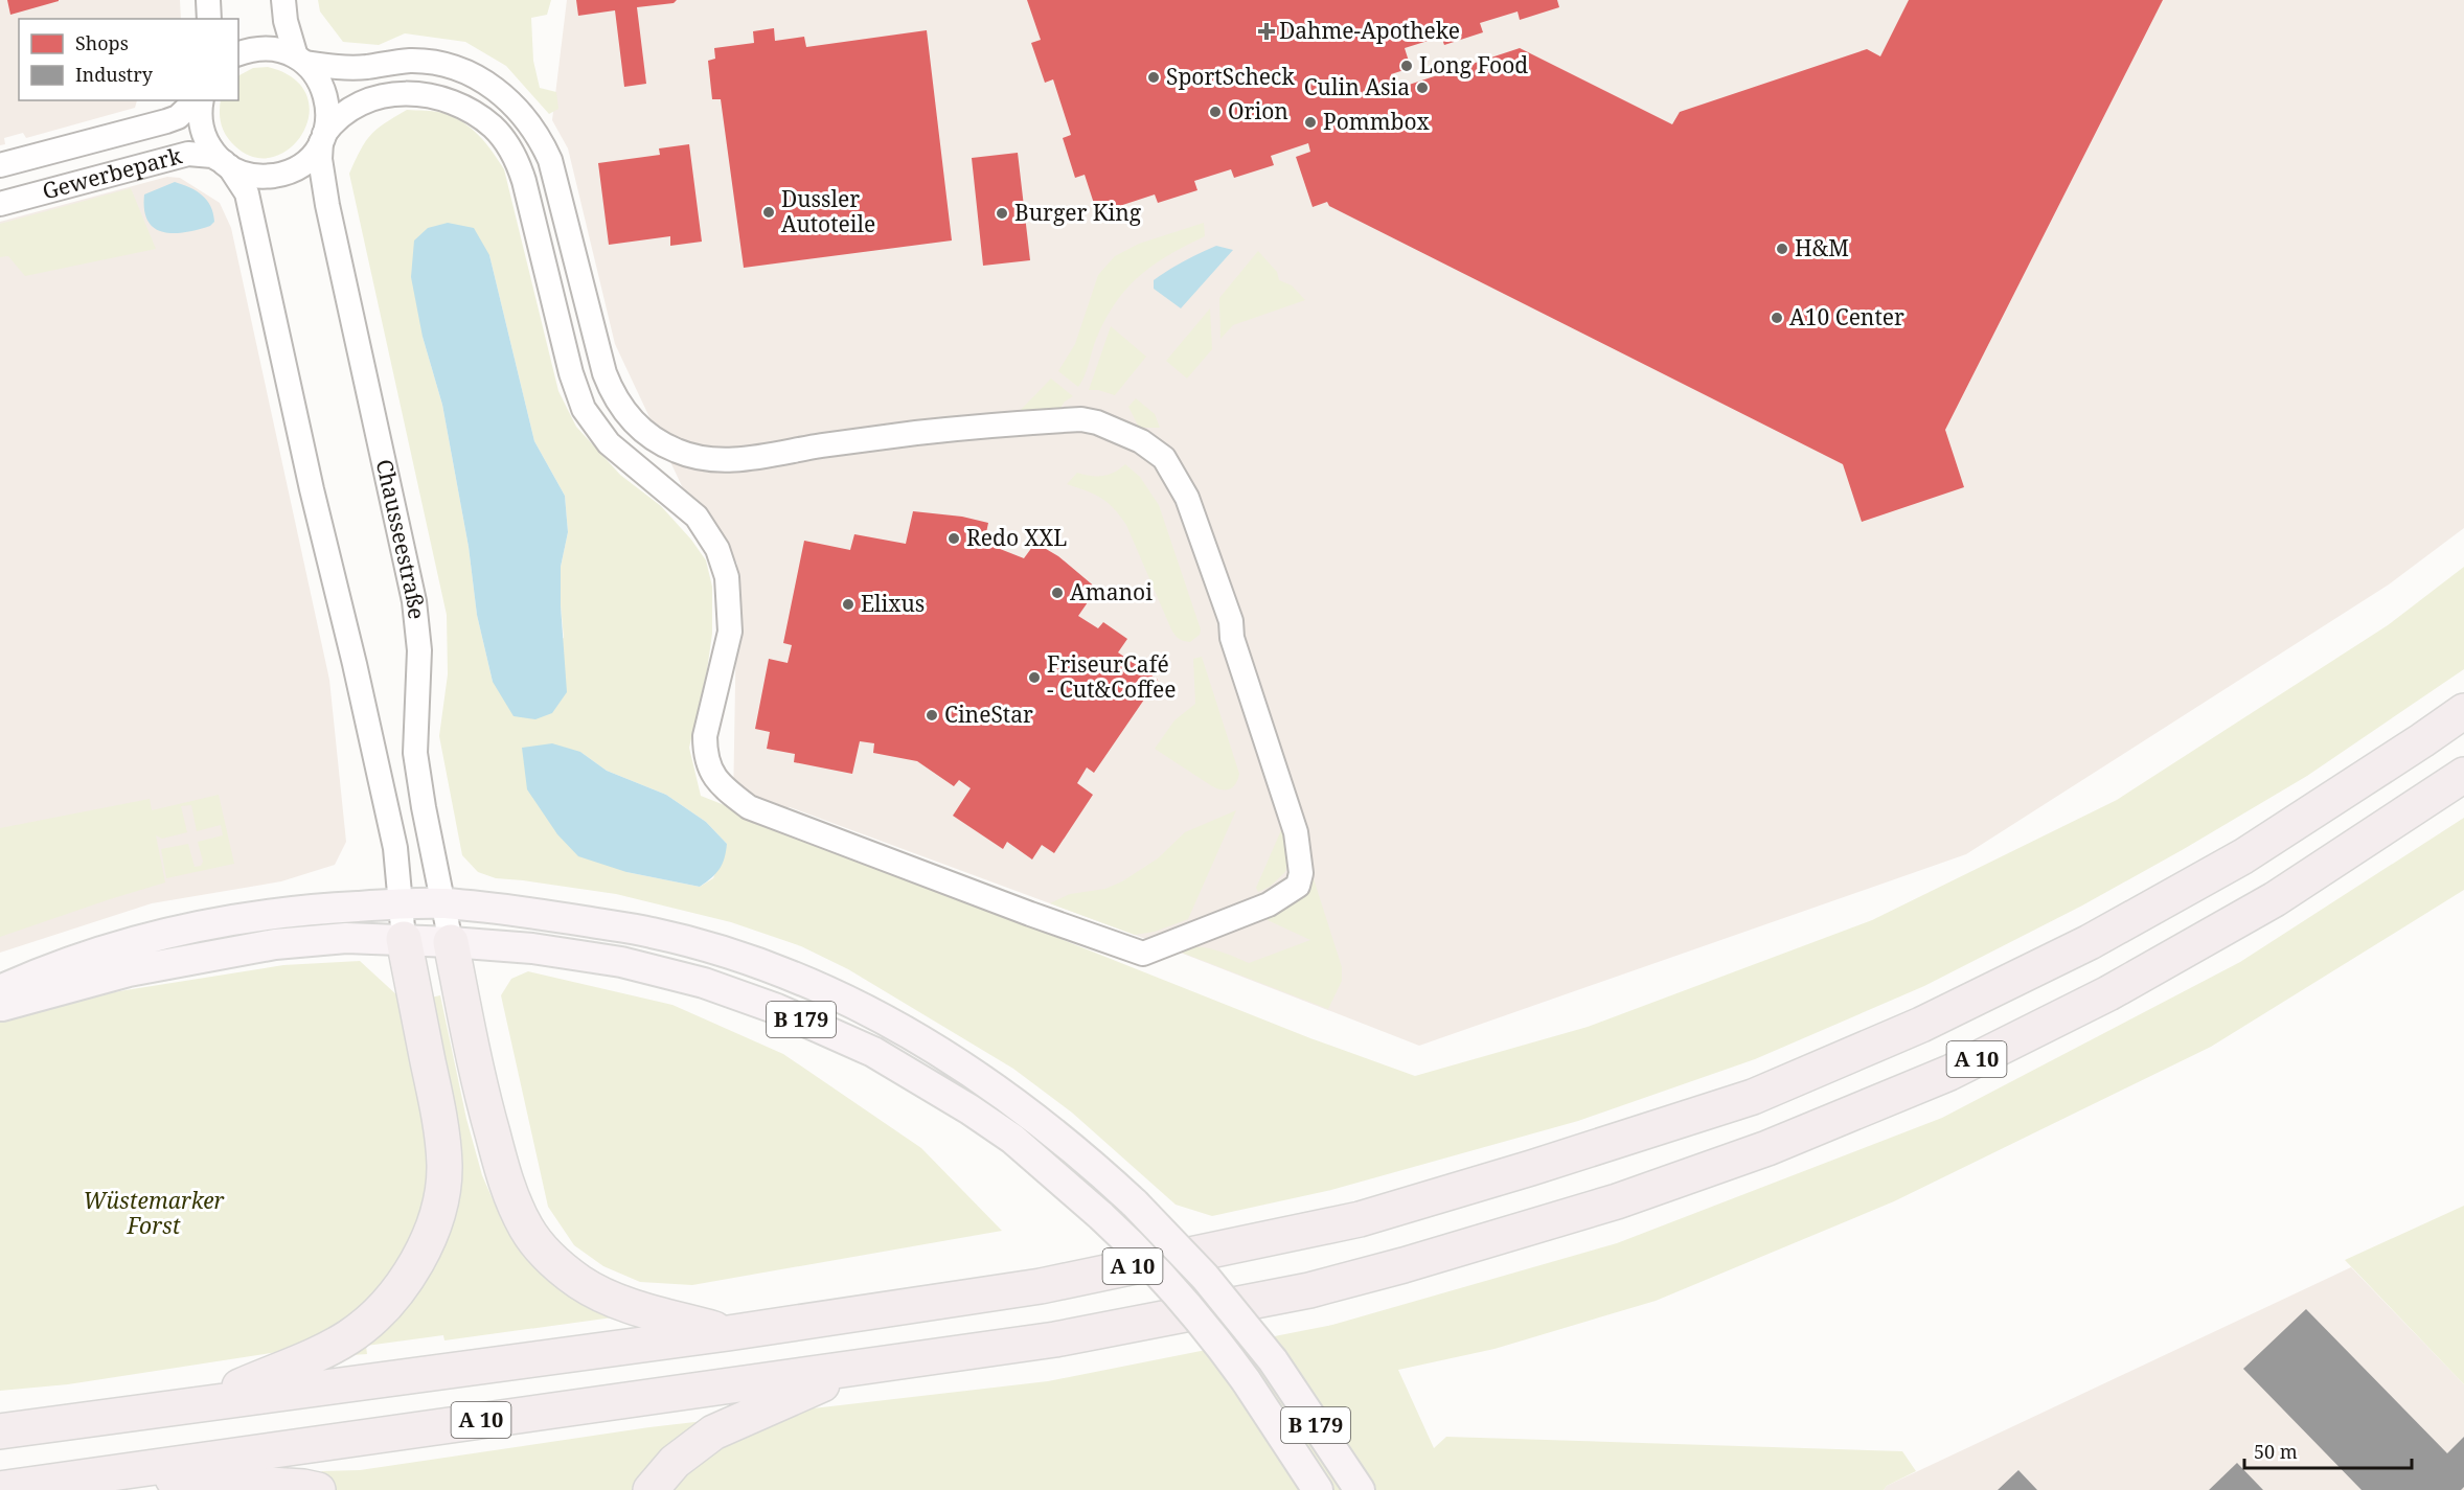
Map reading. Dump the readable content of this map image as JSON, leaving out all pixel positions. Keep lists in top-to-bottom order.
{
  "streets": {
    "highway": ["A 10"],
    "main road": ["B 179"],
    "street": ["Gewerbepark", "Chausseestraße"]
  },
  "crossings": [
    ["Gewerbepark", "Chausseestraße"],
    ["Chausseestraße", "B 179"]
  ],
  "parks": ["Wüstemarker Forst"],
  "places": {
    "health": ["Dahme-Apotheke"],
    "other": [
      "Long Food",
      "SportScheck",
      "Culin Asia",
      "Orion",
      "Pommbox",
      "Dussler Autoteile",
      "Burger King",
      "H&M",
      "A10 Center",
      "Redo XXL",
      "Amanoi",
      "Elixus",
      "FriseurCafé - Cut&Coffee",
      "CineStar"
    ]
  },
  "legend": ["Shops", "Industry"],
  "scale_bar": "50 m"
}
